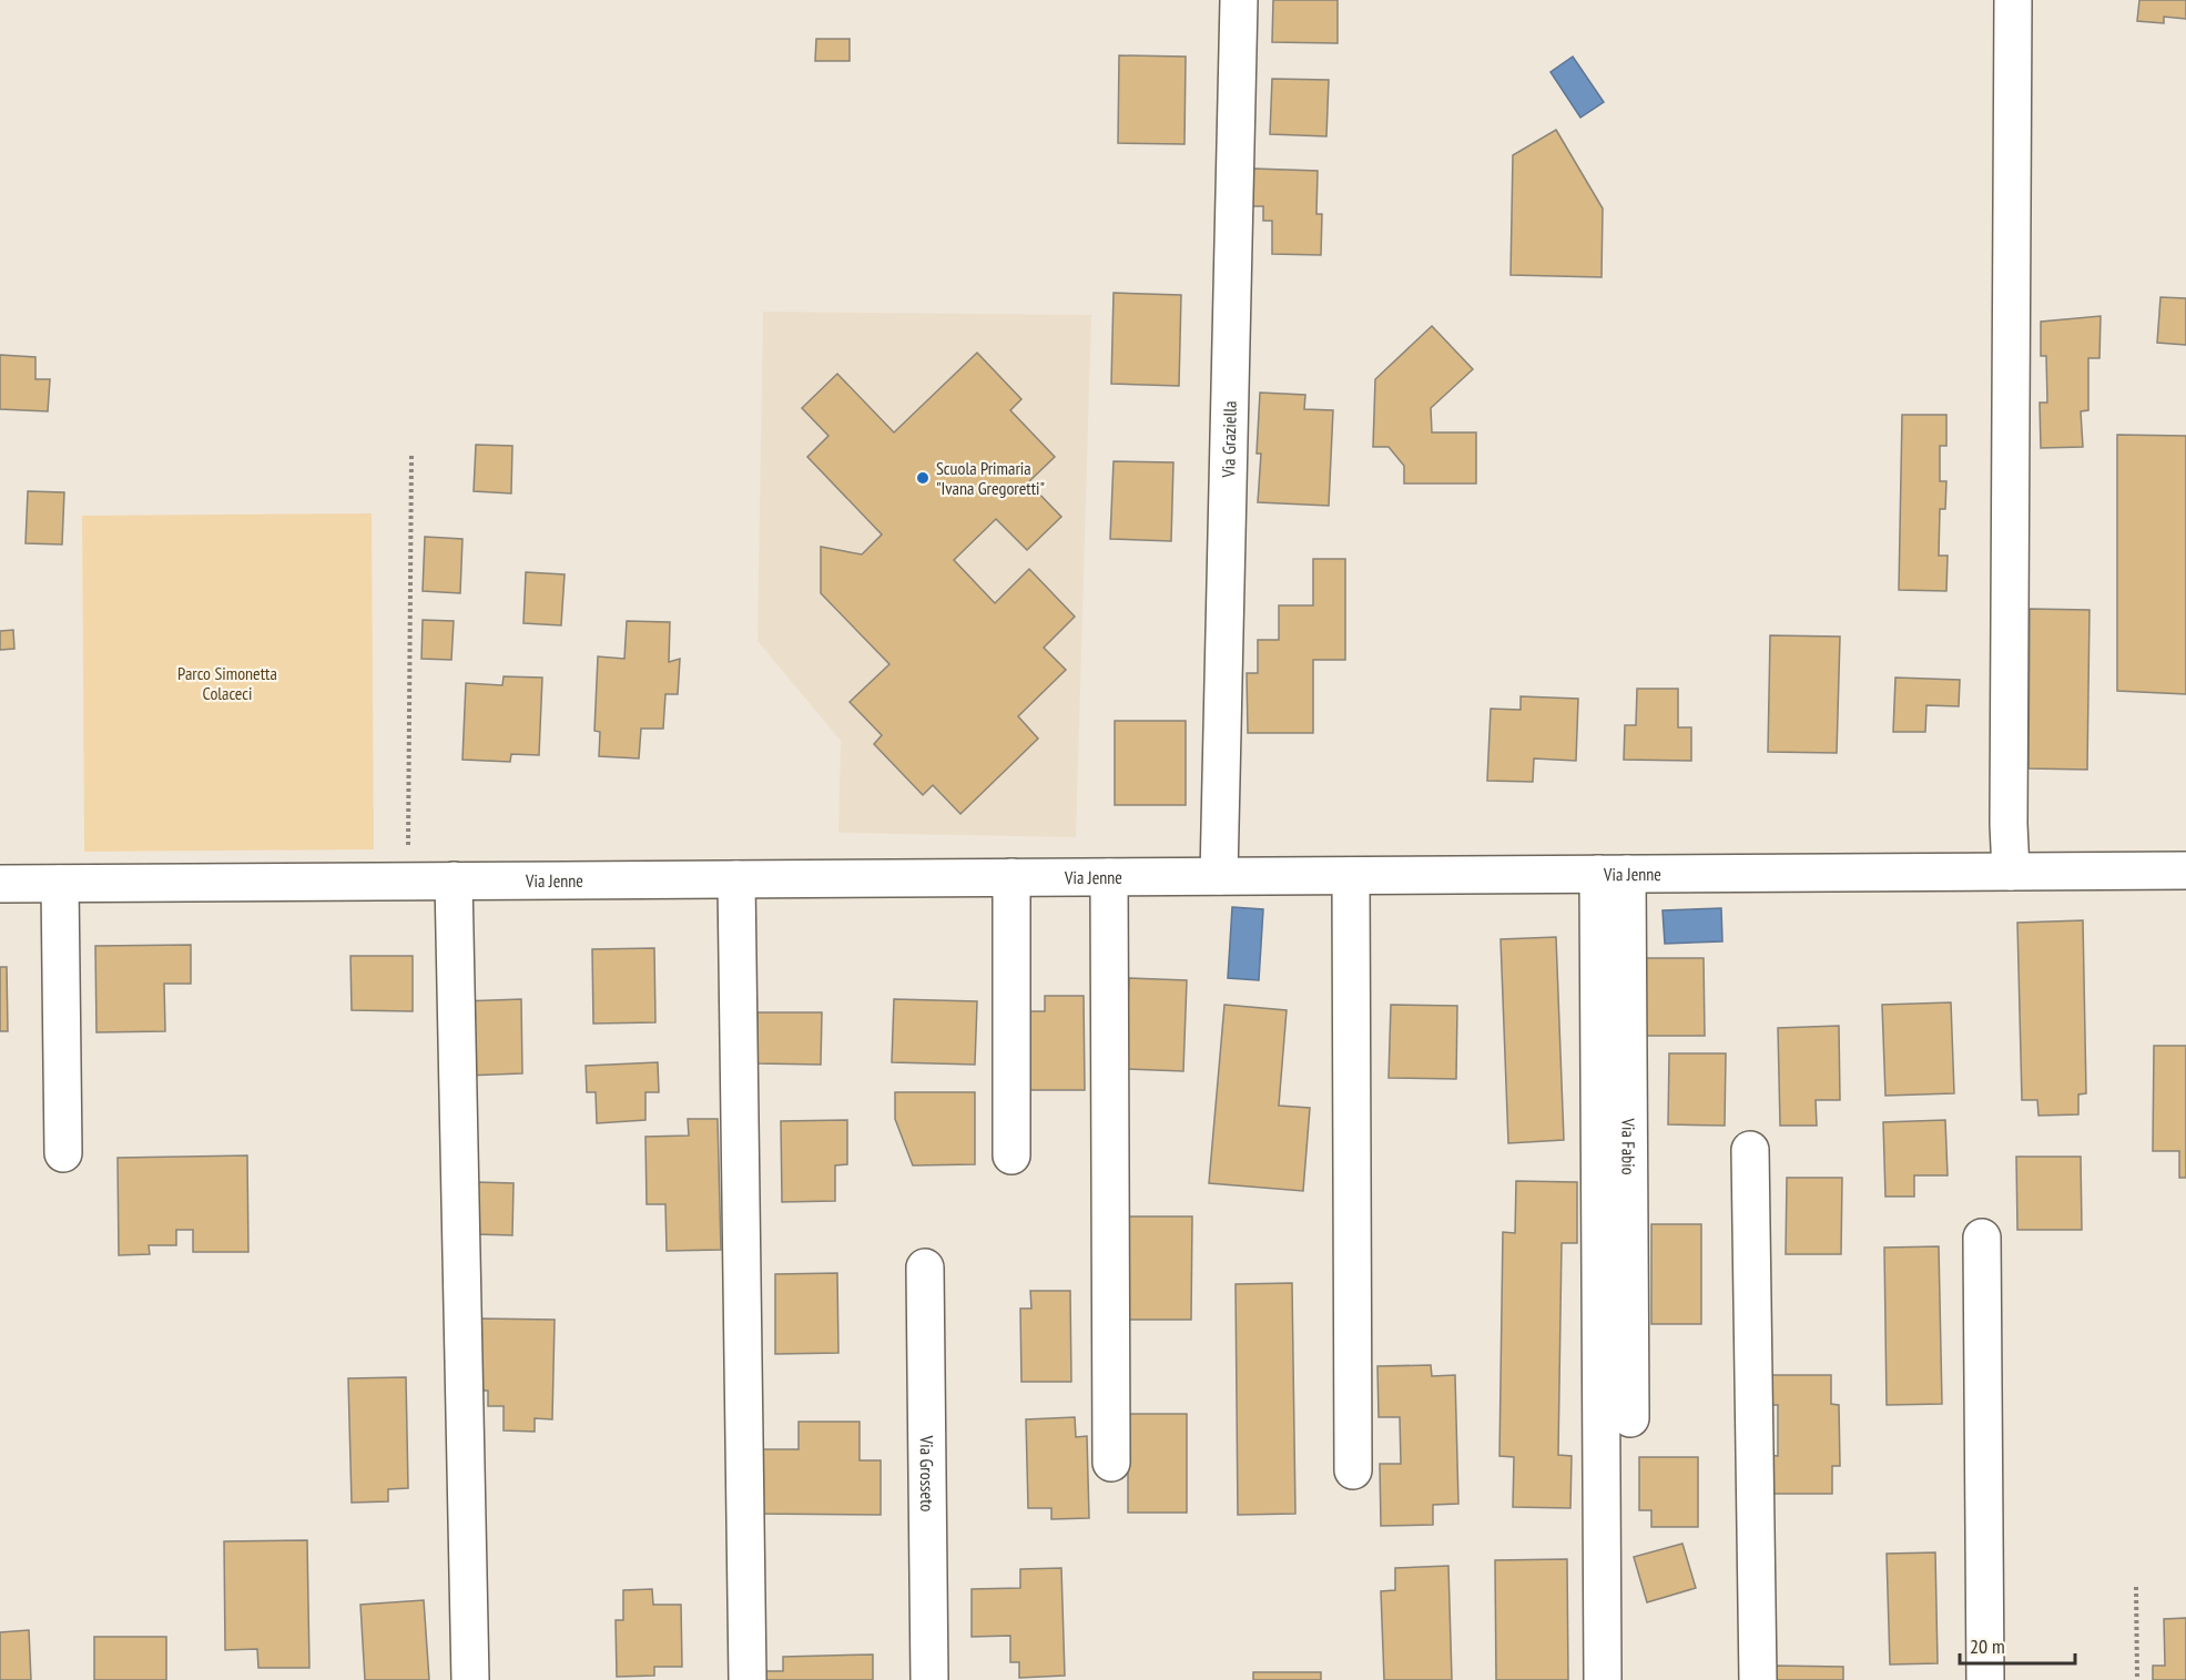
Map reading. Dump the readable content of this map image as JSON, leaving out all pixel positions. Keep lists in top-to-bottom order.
{
  "streets": {
    "street": [
      "Via Graziella",
      "Via Jenne",
      "Via Fabio",
      "Via Grosseto"
    ]
  },
  "crossings": [
    ["Via Graziella", "Via Jenne"],
    ["Via Jenne", "Via Fabio"]
  ],
  "parks": ["Parco Simonetta Colaceci"],
  "places": ["Scuola Primaria \"Ivana Gregoretti\""],
  "scale_bar": "20 m"
}
